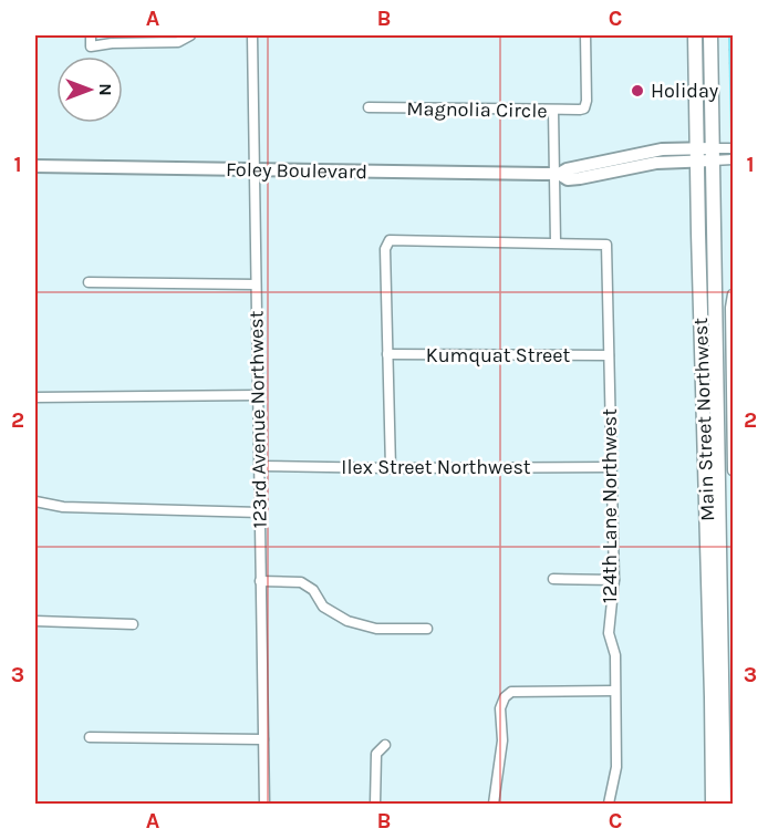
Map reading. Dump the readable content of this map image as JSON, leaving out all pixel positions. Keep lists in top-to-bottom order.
{
  "streets": {
    "main road": ["Main Street Northwest"],
    "street": [
      "Magnolia Circle",
      "Foley Boulevard",
      "Kumquat Street",
      "123rd Avenue Northwest",
      "Ilex Street Northwest",
      "124th Lane Northwest"
    ]
  },
  "crossings": [
    ["Foley Boulevard", "123rd Avenue Northwest"],
    ["Foley Boulevard", "Main Street Northwest"],
    ["Kumquat Street", "124th Lane Northwest"],
    ["123rd Avenue Northwest", "Ilex Street Northwest"],
    ["Ilex Street Northwest", "124th Lane Northwest"]
  ],
  "places": ["Holiday"],
  "north": "right",
  "grid": {
    "columns": ["A", "B", "C"],
    "rows": ["1", "2", "3"]
  }
}
